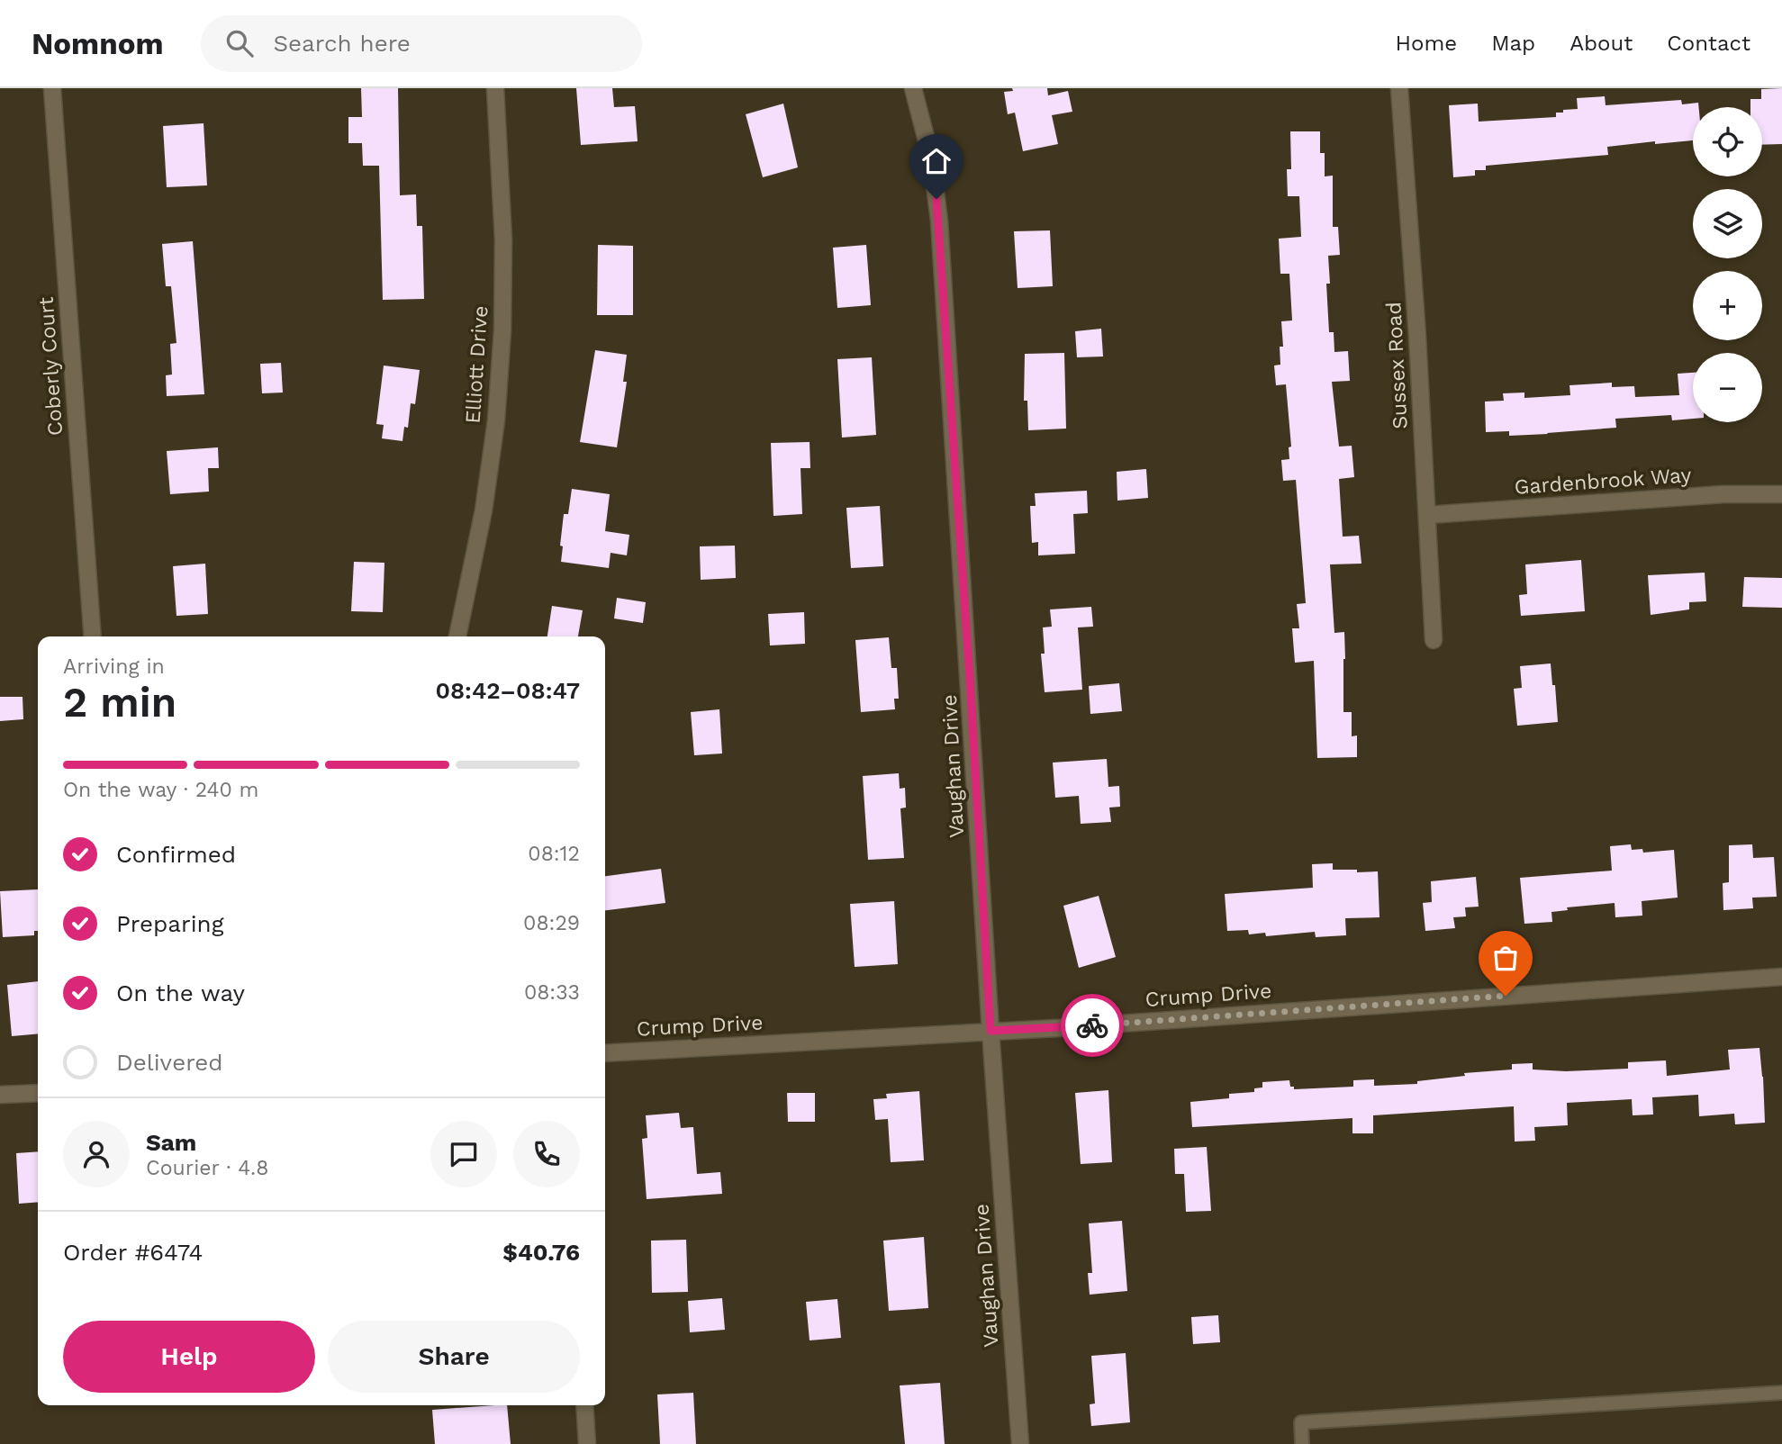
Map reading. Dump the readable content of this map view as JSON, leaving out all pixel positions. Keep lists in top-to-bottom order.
{
  "streets": {
    "street": [
      "Elliott Drive",
      "Sussex Road",
      "Coberly Court",
      "Gardenbrook Way",
      "Vaughan Drive",
      "Crump Drive"
    ]
  },
  "crossings": [
    ["Sussex Road", "Gardenbrook Way"],
    ["Vaughan Drive", "Crump Drive"]
  ],
  "page": {
    "header": "Nomnom",
    "search": "Search here",
    "nav": [
      "Home",
      "Map",
      "About",
      "Contact"
    ],
    "map_buttons": ["+", "−"],
    "heading": ["2 min", "Arriving in", "08:42–08:47"],
    "panel": [
      "Sam",
      "Courier · 4.8",
      "Order #6474",
      "$40.76"
    ],
    "bar": "On the way · 240 m",
    "list": [
      ["Confirmed", "08:12"],
      ["Preparing", "08:29"],
      ["On the way", "08:33"],
      "Delivered"
    ],
    "buttons": ["Help", "Share"]
  }
}
